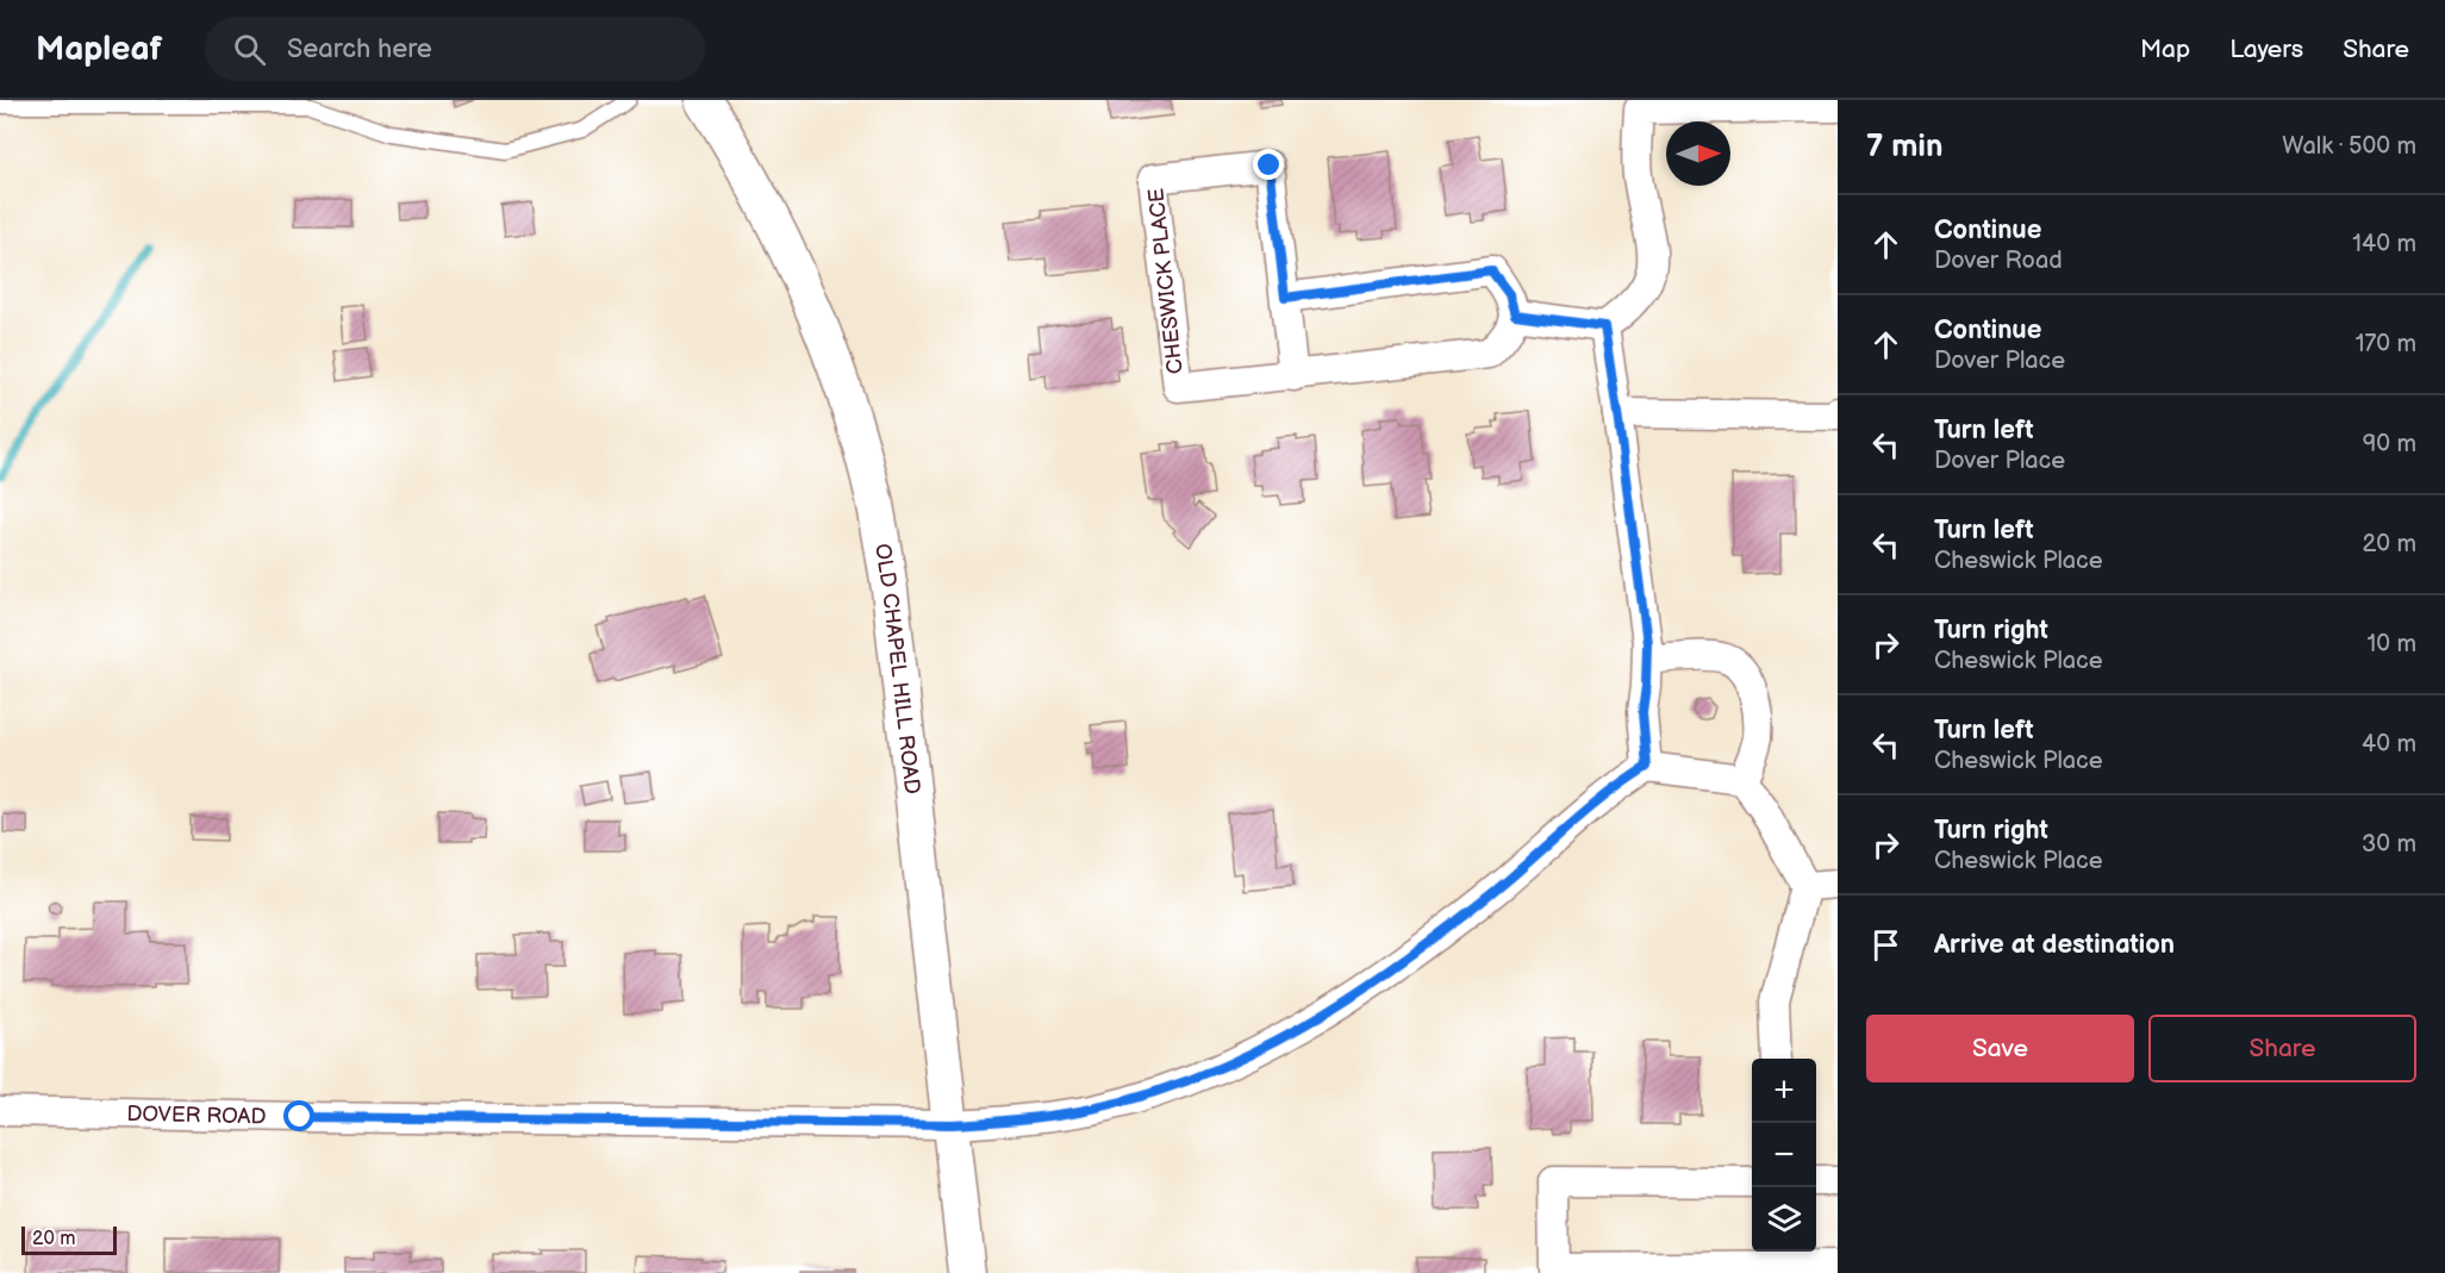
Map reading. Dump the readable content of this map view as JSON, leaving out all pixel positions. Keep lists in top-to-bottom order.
{
  "streets": {
    "street": ["CHESWICK PLACE", "OLD CHAPEL HILL ROAD", "DOVER ROAD"]
  },
  "crossings": [
    ["OLD CHAPEL HILL ROAD", "DOVER ROAD"]
  ],
  "scale_bar": "20 m",
  "north": "right",
  "page": {
    "header": "Mapleaf",
    "search": "Search here",
    "nav": ["Map", "Layers", "Share"],
    "heading": ["7 min", "Walk · 500 m"],
    "list": [
      ["Continue", "Dover Road", "140 m"],
      ["Continue", "Dover Place", "170 m"],
      ["Turn left", "Dover Place", "90 m"],
      ["Turn left", "Cheswick Place", "20 m"],
      ["Turn right", "Cheswick Place", "10 m"],
      ["Turn left", "Cheswick Place", "40 m"],
      ["Turn right", "Cheswick Place", "30 m"],
      "Arrive at destination"
    ],
    "buttons": ["Save", "Share"],
    "map_buttons": ["+", "−"],
    "scale": "20 m"
  }
}
